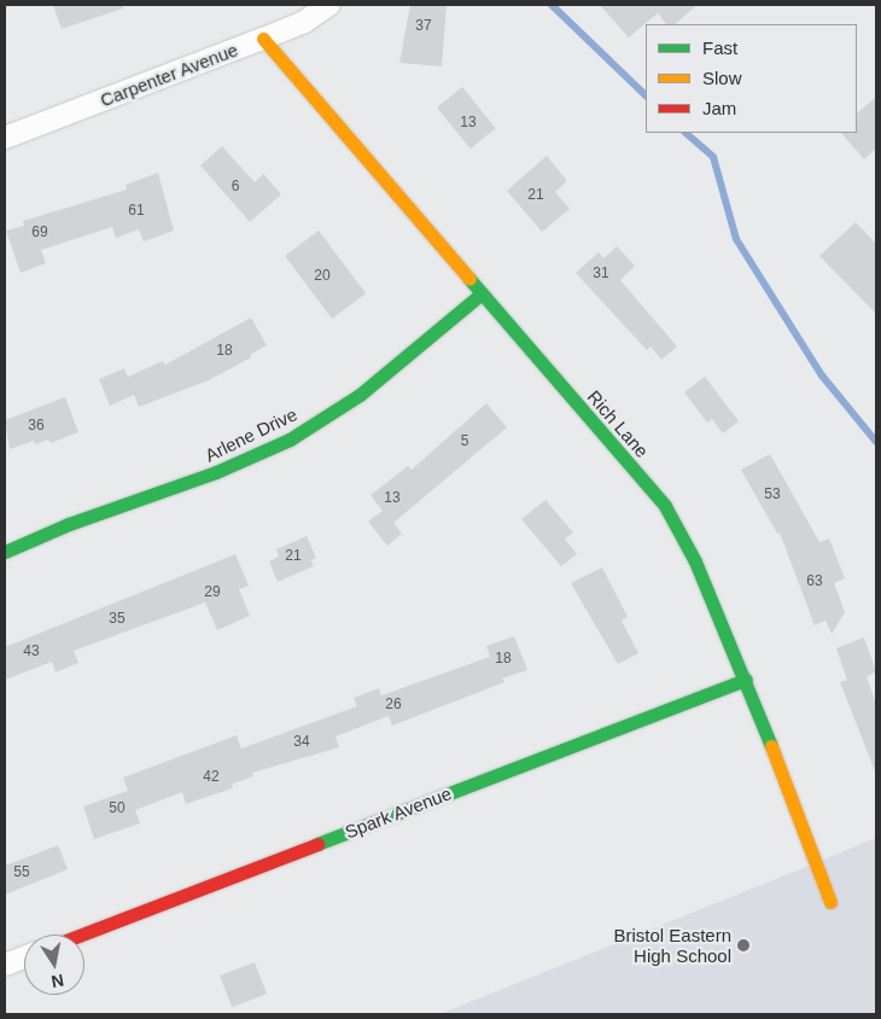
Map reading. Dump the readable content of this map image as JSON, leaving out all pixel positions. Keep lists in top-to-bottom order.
{
  "streets": {
    "street": [
      "Carpenter Avenue",
      "Rich Lane",
      "Arlene Drive",
      "Spark Avenue"
    ]
  },
  "crossings": [
    ["Carpenter Avenue", "Rich Lane"],
    ["Rich Lane", "Arlene Drive"],
    ["Rich Lane", "Spark Avenue"]
  ],
  "places": ["Bristol Eastern High School"],
  "house_numbers": [
    "37",
    "13",
    "6",
    "21",
    "61",
    "69",
    "31",
    "20",
    "18",
    "36",
    "5",
    "53",
    "13",
    "21",
    "63",
    "29",
    "35",
    "43",
    "18",
    "26",
    "34",
    "42",
    "50",
    "55"
  ],
  "legend": ["Fast", "Slow", "Jam"],
  "north": "bottom"
}
